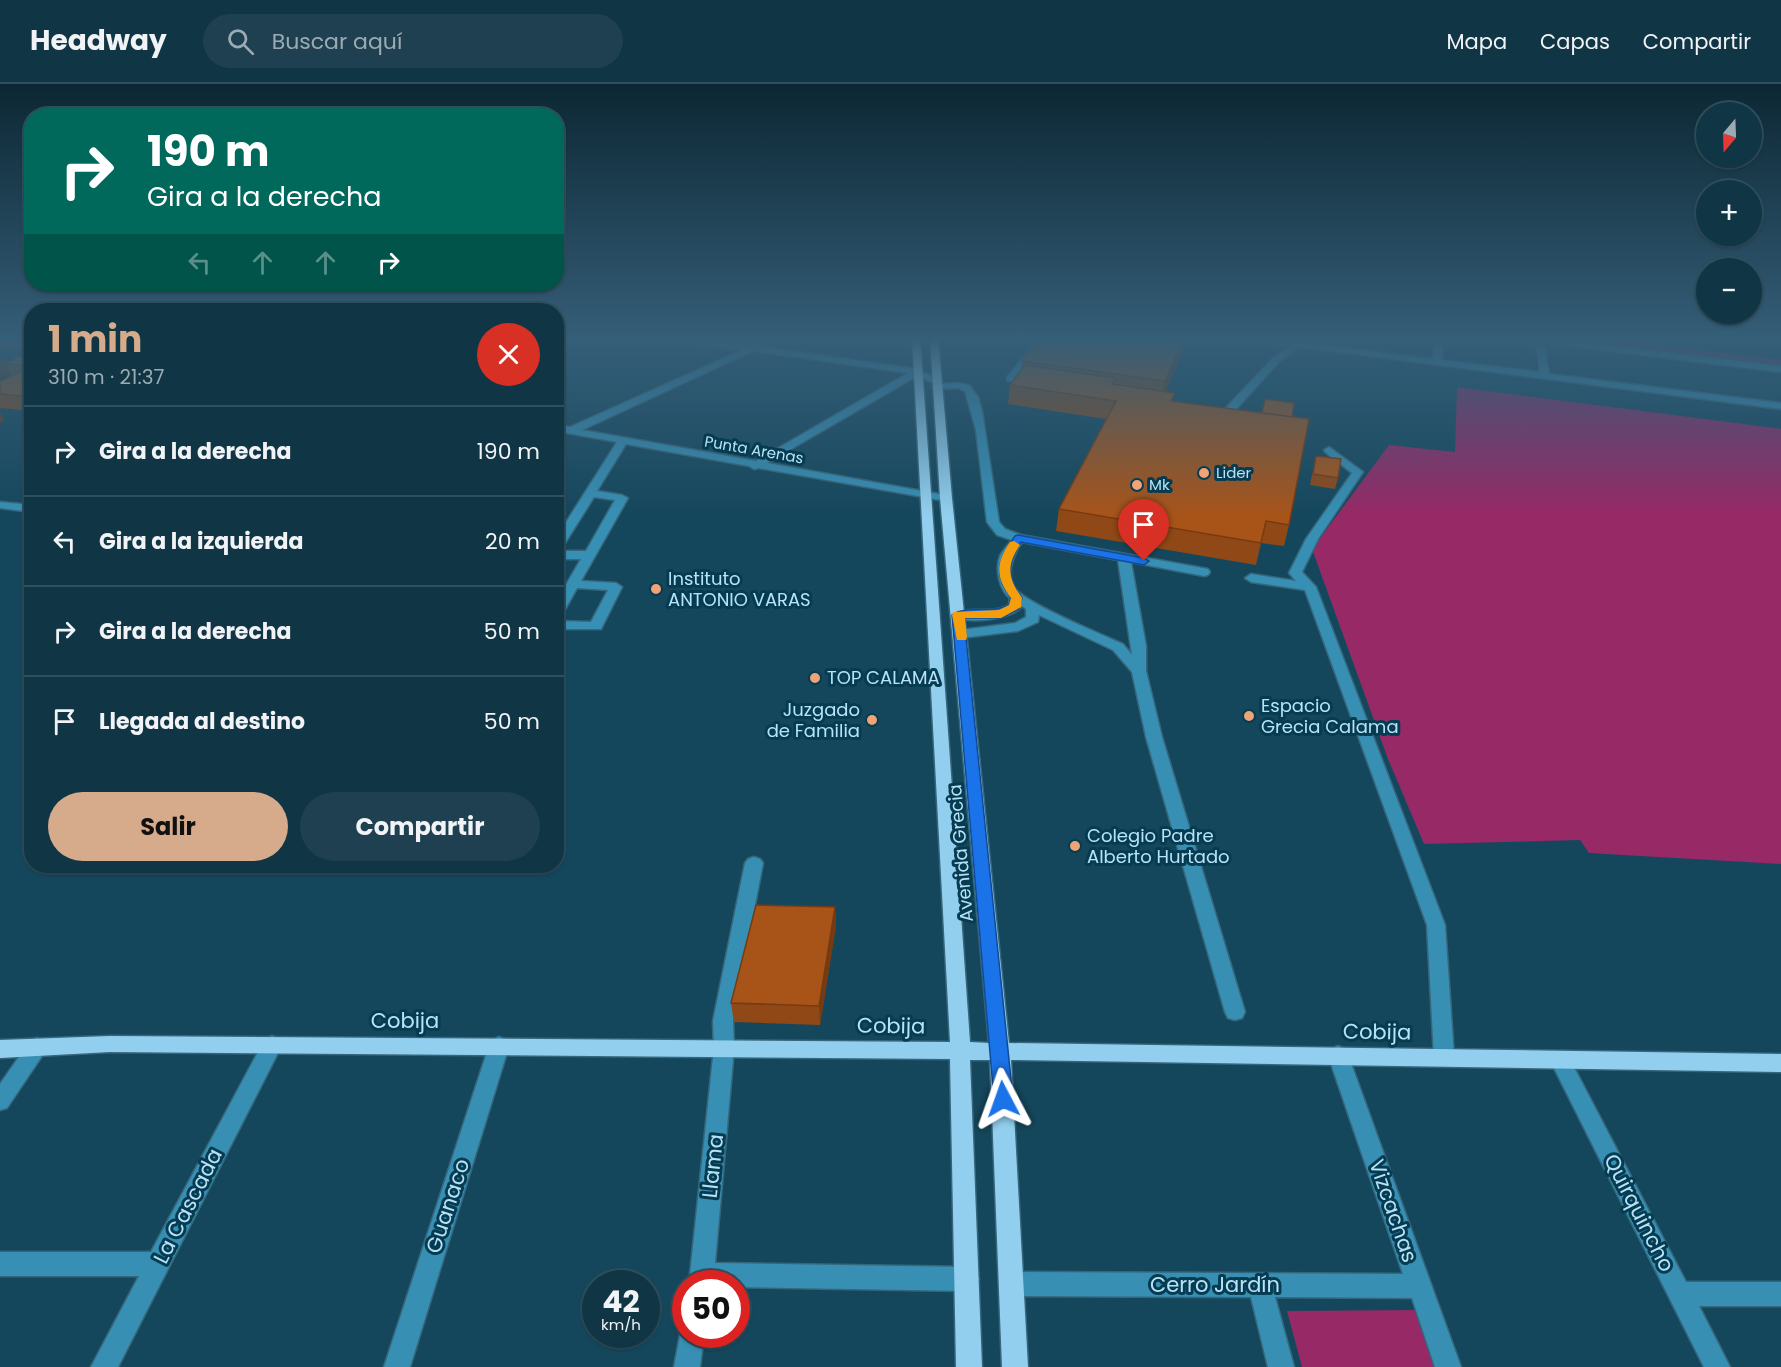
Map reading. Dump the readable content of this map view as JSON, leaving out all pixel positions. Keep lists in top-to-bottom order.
{
  "streets": {
    "main road": ["Avenida Grecia", "Cobija"],
    "street": [
      "Punta Arenas",
      "Llama",
      "La Cascada",
      "Guanaco",
      "Vizcachas",
      "Quirquincho",
      "Cerro Jardín"
    ]
  },
  "crossings": [
    ["Punta Arenas", "Avenida Grecia"],
    ["Avenida Grecia", "Cobija"],
    ["Avenida Grecia", "Cerro Jardín"],
    ["Cobija", "Llama"],
    ["Cobija", "La Cascada"],
    ["Cobija", "Guanaco"],
    ["Cobija", "Vizcachas"],
    ["Cobija", "Quirquincho"],
    ["Vizcachas", "Cerro Jardín"]
  ],
  "places": [
    "Lider",
    "Mk",
    "Instituto ANTONIO VARAS",
    "TOP CALAMA",
    "Espacio Grecia Calama",
    "Juzgado de Familia",
    "Colegio Padre Alberto Hurtado"
  ],
  "north": "bottom",
  "page": {
    "header": "Headway",
    "search": "Buscar aquí",
    "nav": ["Mapa", "Capas", "Compartir"],
    "map_buttons": ["+", "−"],
    "turn": ["190 m", "Gira a la derecha"],
    "heading": ["1 min", "310 m · 21:37"],
    "list": [
      {
        "name": "Gira a la derecha",
        "value": "190 m"
      },
      {
        "name": "Gira a la izquierda",
        "value": "20 m"
      },
      {
        "name": "Gira a la derecha",
        "value": "50 m"
      },
      {
        "name": "Llegada al destino",
        "value": "50 m"
      }
    ],
    "buttons": ["Salir", "Compartir"],
    "speed": "42 km/h",
    "limit": "50"
  }
}
